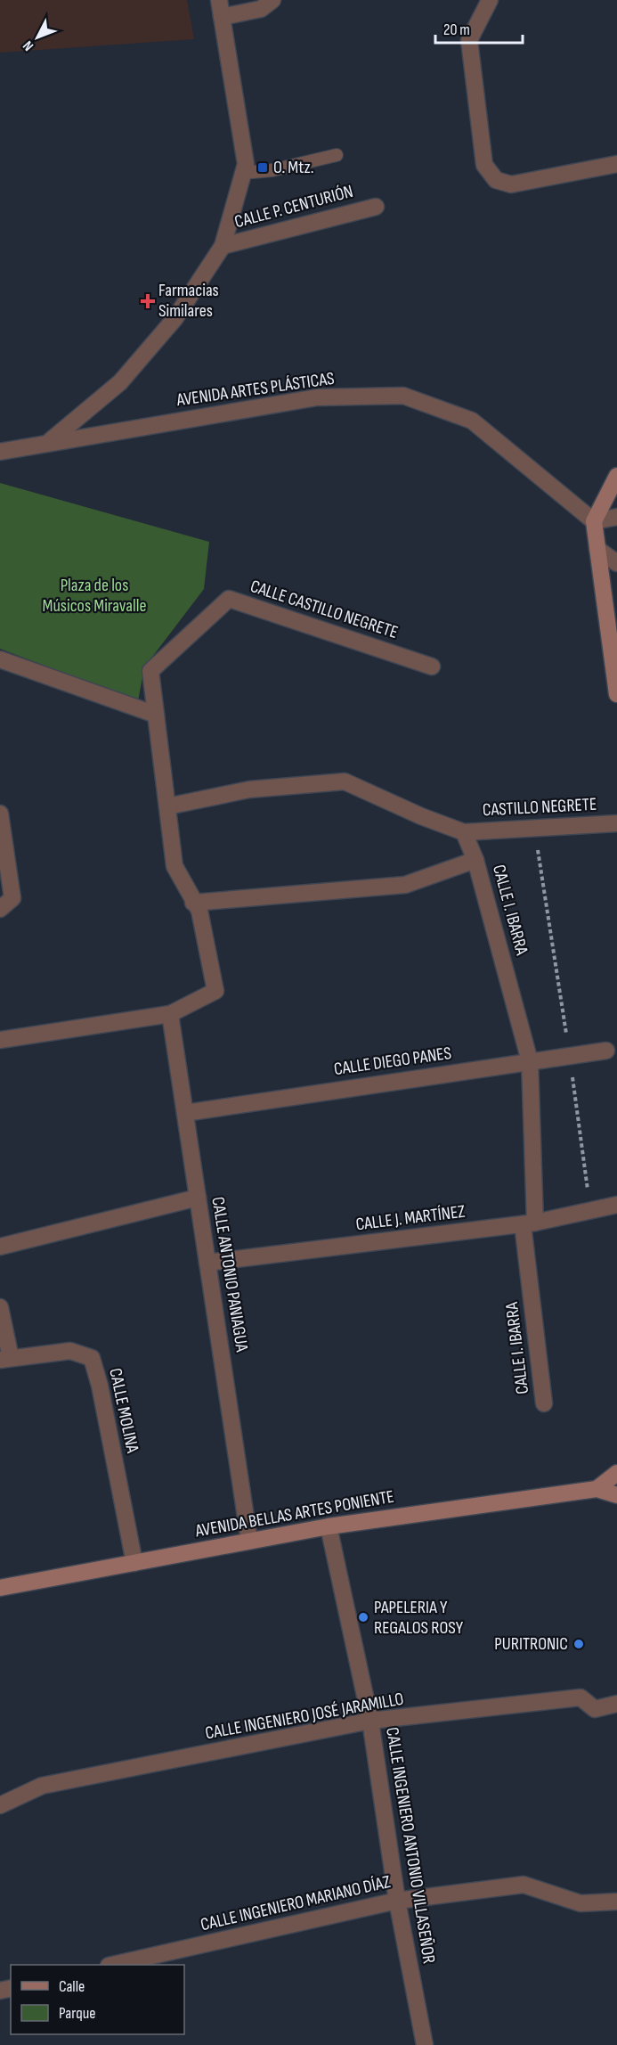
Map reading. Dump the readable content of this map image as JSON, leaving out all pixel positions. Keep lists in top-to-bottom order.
{
  "streets": {
    "street": [
      "CALLE P. CENTURIÓN",
      "AVENIDA ARTES PLÁSTICAS",
      "CALLE CASTILLO NEGRETE",
      "CASTILLO NEGRETE",
      "CALLE I. IBARRA",
      "CALLE DIEGO PANES",
      "CALLE J. MARTÍNEZ",
      "CALLE ANTONIO PANIAGUA",
      "CALLE MOLINA",
      "AVENIDA BELLAS ARTES PONIENTE",
      "CALLE INGENIERO JOSÉ JARAMILLO",
      "CALLE INGENIERO ANTONIO VILLASEÑOR",
      "CALLE INGENIERO MARIANO DÍAZ"
    ]
  },
  "crossings": [
    ["CASTILLO NEGRETE", "CALLE I. IBARRA"],
    ["CALLE I. IBARRA", "CALLE DIEGO PANES"],
    ["CALLE I. IBARRA", "CALLE J. MARTÍNEZ"],
    ["CALLE DIEGO PANES", "CALLE ANTONIO PANIAGUA"],
    ["CALLE J. MARTÍNEZ", "CALLE ANTONIO PANIAGUA"],
    ["CALLE ANTONIO PANIAGUA", "AVENIDA BELLAS ARTES PONIENTE"],
    ["CALLE MOLINA", "AVENIDA BELLAS ARTES PONIENTE"],
    ["AVENIDA BELLAS ARTES PONIENTE", "CALLE INGENIERO ANTONIO VILLASEÑOR"],
    ["CALLE INGENIERO JOSÉ JARAMILLO", "CALLE INGENIERO ANTONIO VILLASEÑOR"],
    ["CALLE INGENIERO ANTONIO VILLASEÑOR", "CALLE INGENIERO MARIANO DÍAZ"]
  ],
  "parks": ["Plaza de los Músicos Miravalle"],
  "places": {
    "transit": ["O. Mtz."],
    "health": ["Farmacias Similares"],
    "other": ["PAPELERIA Y REGALOS ROSY", "PURITRONIC"]
  },
  "legend": ["Calle", "Parque"],
  "scale_bar": "20 m",
  "north": "bottom left"
}
